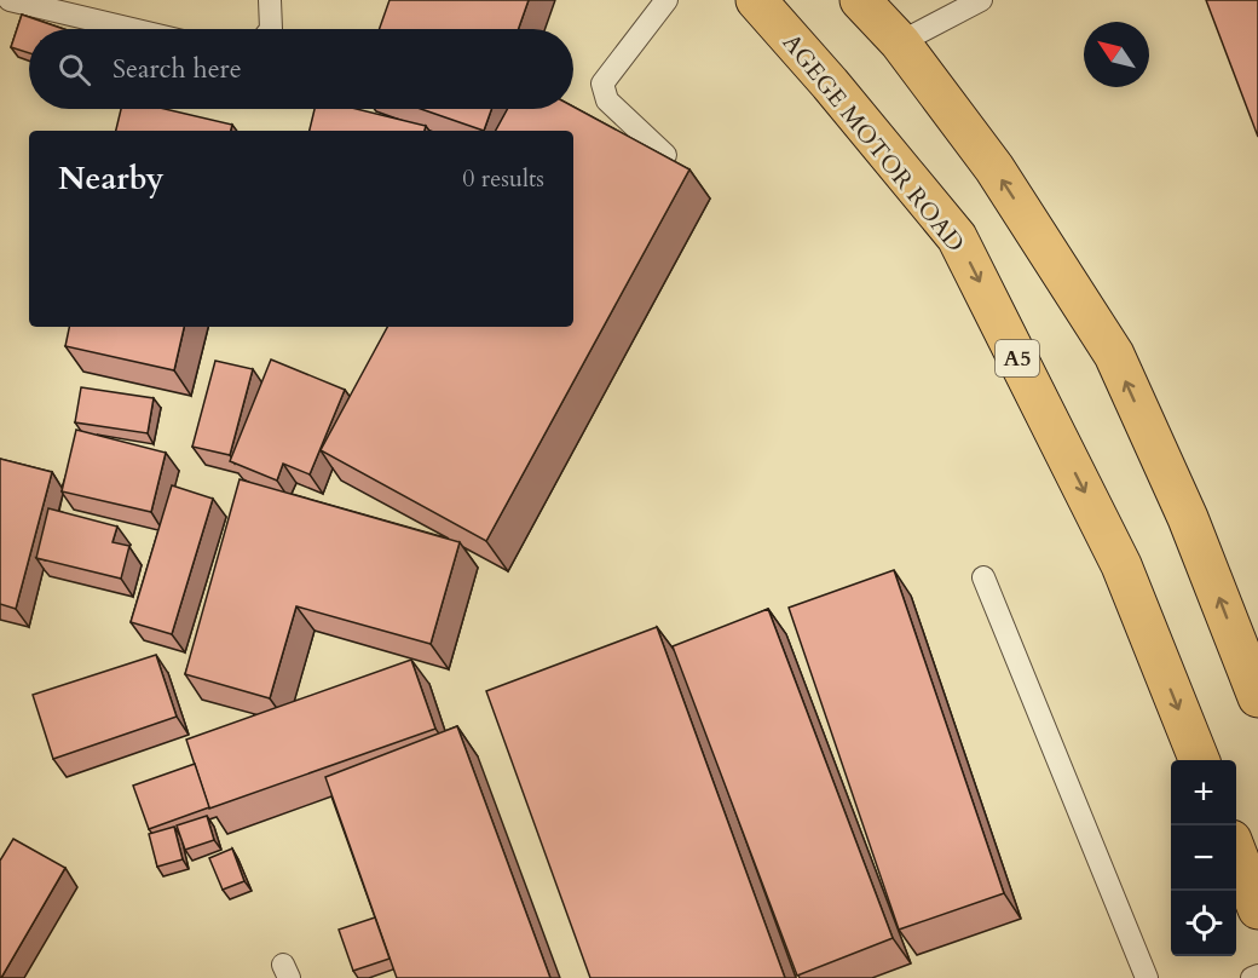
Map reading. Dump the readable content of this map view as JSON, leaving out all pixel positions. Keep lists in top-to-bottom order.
{
  "streets": {
    "highway": ["AGEGE MOTOR ROAD", "A5"]
  },
  "north": "top left",
  "page": {
    "search": "Search here",
    "heading": ["Nearby", "0 results"],
    "map_buttons": ["+", "−"]
  }
}
